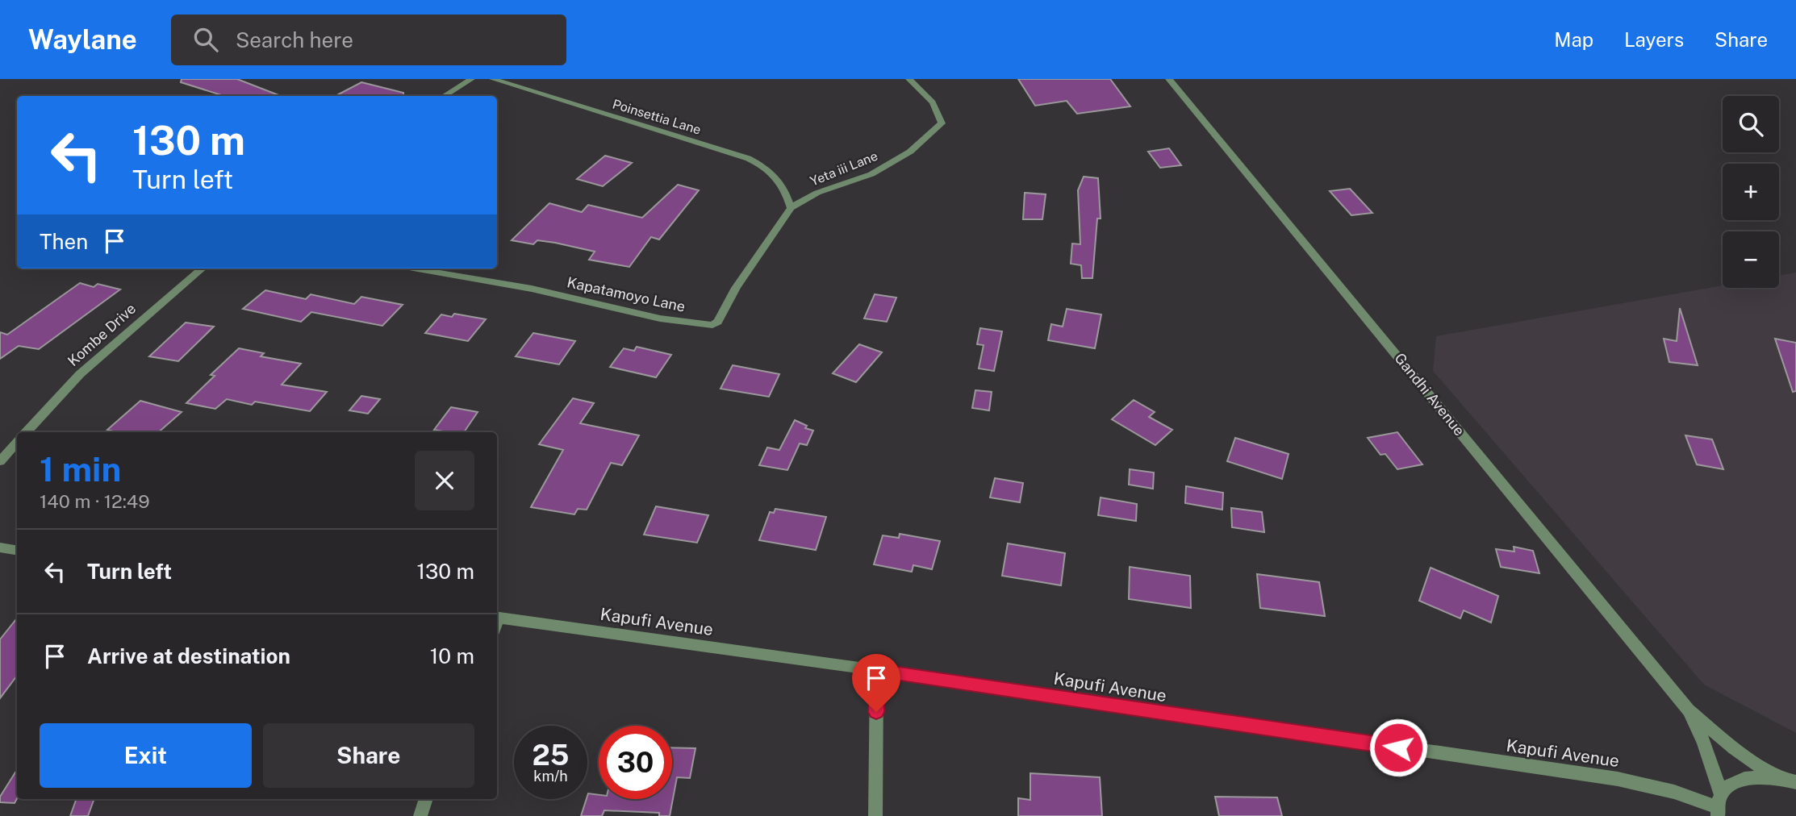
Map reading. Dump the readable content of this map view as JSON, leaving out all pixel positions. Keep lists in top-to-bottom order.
{
  "streets": {
    "street": [
      "Poinsettia Lane",
      "Yeta iii Lane",
      "Kapatamoyo Lane",
      "Kombe Drive",
      "Gandhi Avenue",
      "Kapufi Avenue"
    ]
  },
  "crossings": [
    ["Poinsettia Lane", "Yeta iii Lane"],
    ["Poinsettia Lane", "Kapatamoyo Lane"],
    ["Yeta iii Lane", "Kapatamoyo Lane"],
    ["Gandhi Avenue", "Kapufi Avenue"]
  ],
  "page": {
    "header": "Waylane",
    "search": "Search here",
    "nav": ["Map", "Layers", "Share"],
    "map_buttons": ["+", "−"],
    "turn": ["130 m", "Turn left"],
    "then": "Then",
    "heading": ["1 min", "140 m · 12:49"],
    "list": [
      {
        "name": "Turn left",
        "value": "130 m"
      },
      {
        "name": "Arrive at destination",
        "value": "10 m"
      }
    ],
    "buttons": ["Exit", "Share"],
    "speed": "25 km/h",
    "limit": "30"
  }
}
